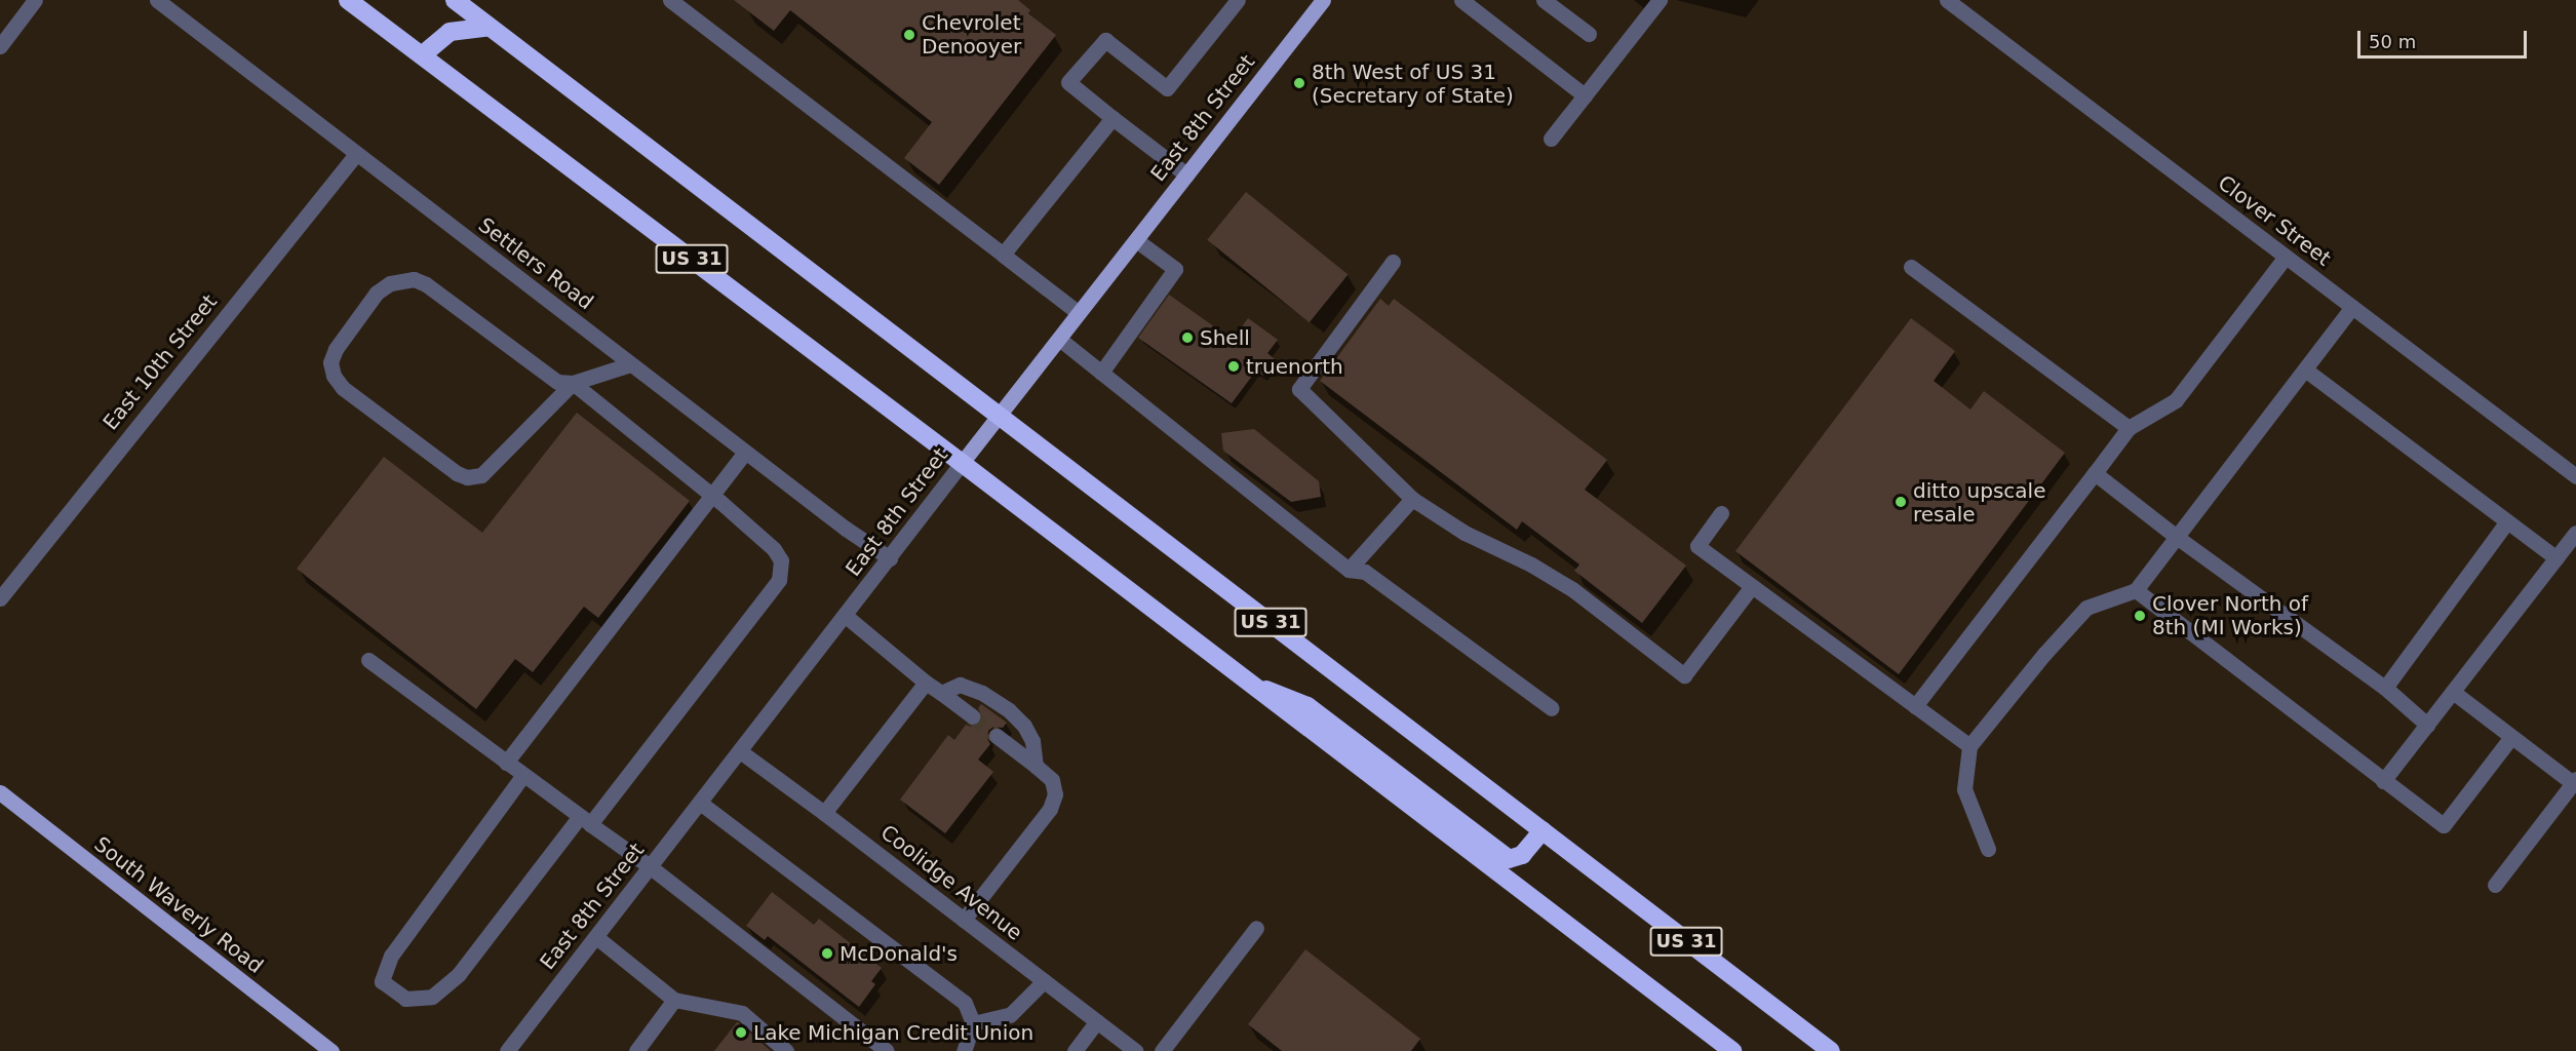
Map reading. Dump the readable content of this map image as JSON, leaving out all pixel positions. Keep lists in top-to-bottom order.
{
  "streets": {
    "highway": ["US 31"],
    "main road": ["East 8th Street", "South Waverly Road"],
    "street": [
      "Clover Street",
      "Settlers Road",
      "East 10th Street",
      "Coolidge Avenue"
    ]
  },
  "crossings": [
    ["East 8th Street", "US 31"],
    ["East 8th Street", "Settlers Road"],
    ["East 8th Street", "Coolidge Avenue"],
    ["Settlers Road", "East 10th Street"]
  ],
  "places": [
    "Chevrolet Denooyer",
    "8th West of US 31 (Secretary of State)",
    "Shell",
    "truenorth",
    "ditto upscale resale",
    "Clover North of 8th (MI Works)",
    "McDonald's",
    "Lake Michigan Credit Union"
  ],
  "scale_bar": "50 m"
}
